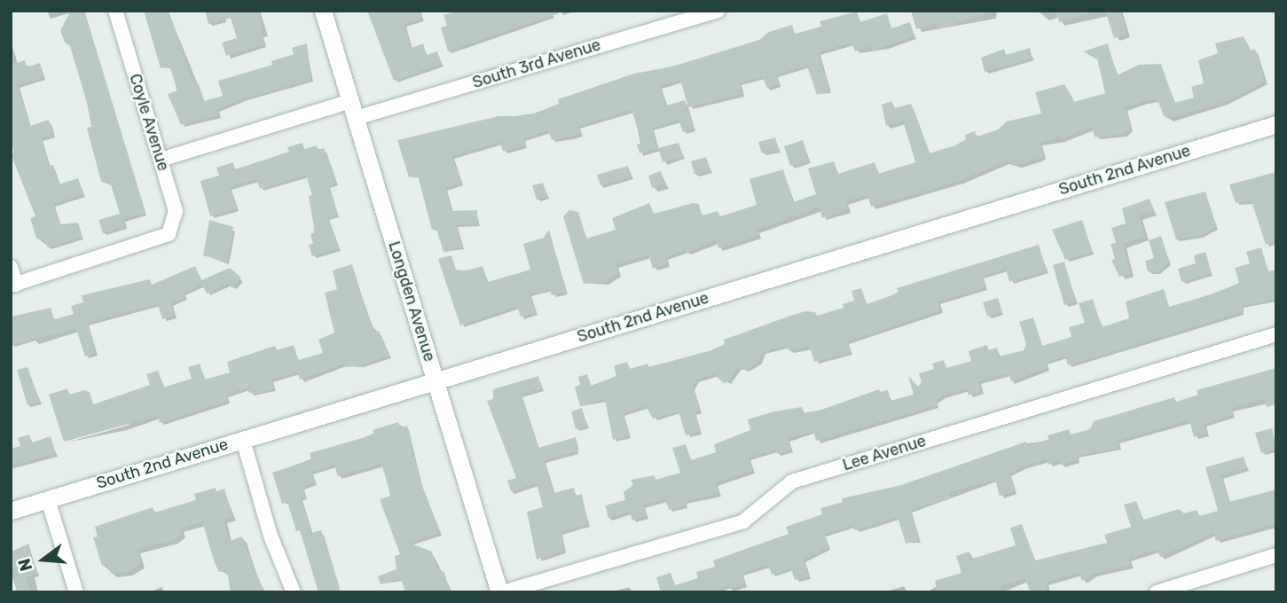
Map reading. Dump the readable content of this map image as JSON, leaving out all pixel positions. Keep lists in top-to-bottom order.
{
  "streets": {
    "street": [
      "South 3rd Avenue",
      "Coyle Avenue",
      "South 2nd Avenue",
      "Longden Avenue",
      "Lee Avenue"
    ]
  },
  "crossings": [
    ["South 3rd Avenue", "Longden Avenue"],
    ["South 2nd Avenue", "Longden Avenue"],
    ["Longden Avenue", "Lee Avenue"]
  ],
  "north": "left"
}
